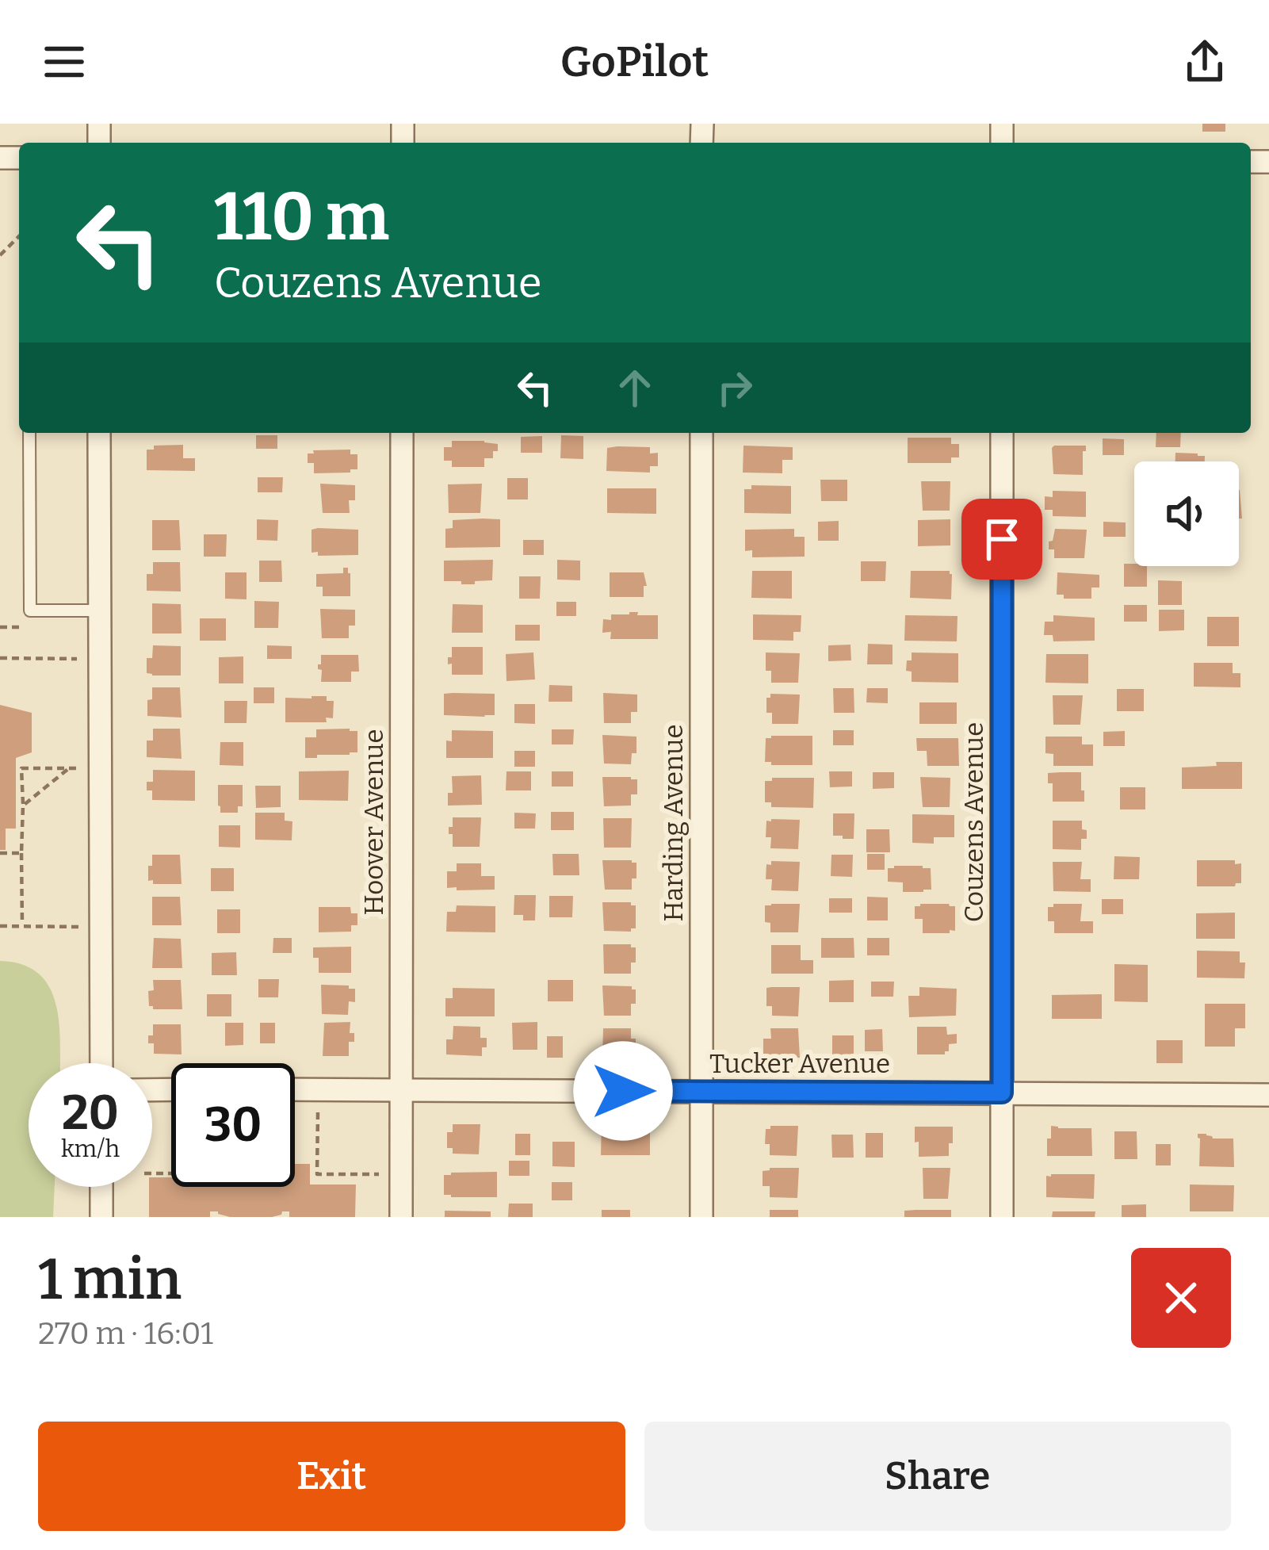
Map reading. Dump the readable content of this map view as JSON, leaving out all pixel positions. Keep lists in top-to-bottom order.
{
  "streets": {
    "street": [
      "Hoover Avenue",
      "Couzens Avenue",
      "Harding Avenue",
      "Tucker Avenue"
    ]
  },
  "crossings": [
    ["Hoover Avenue", "Tucker Avenue"],
    ["Couzens Avenue", "Tucker Avenue"],
    ["Harding Avenue", "Tucker Avenue"]
  ],
  "page": {
    "header": "GoPilot",
    "turn": ["110 m", "Couzens Avenue"],
    "speed": "20 km/h",
    "limit": "30",
    "heading": ["1 min", "270 m · 16:01"],
    "buttons": ["Exit", "Share"]
  }
}
